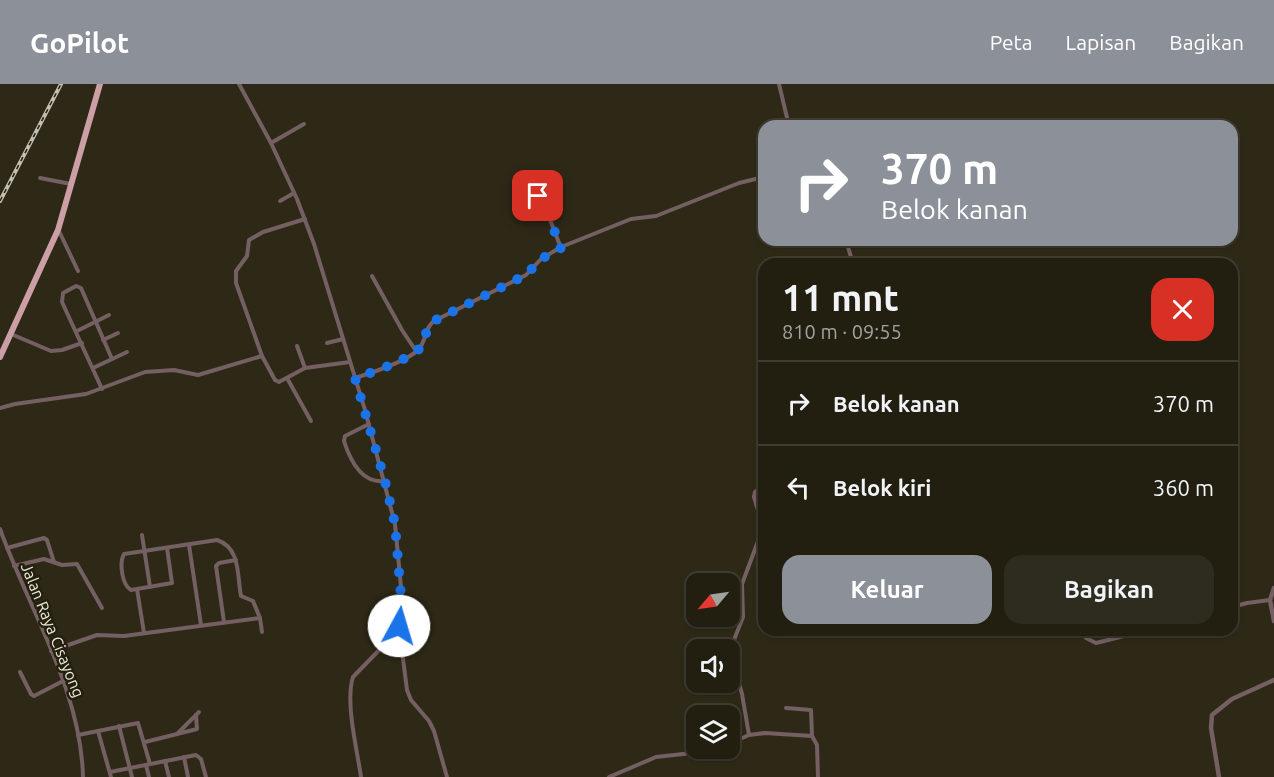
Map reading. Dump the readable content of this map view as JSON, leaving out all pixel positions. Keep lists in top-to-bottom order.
{
  "streets": {
    "street": ["Jalan Raya Cisayong"]
  },
  "north": "bottom left",
  "page": {
    "header": "GoPilot",
    "nav": ["Peta", "Lapisan", "Bagikan"],
    "turn": ["370 m", "Belok kanan"],
    "heading": ["11 mnt", "810 m · 09:55"],
    "list": [
      {
        "name": "Belok kanan",
        "value": "370 m"
      },
      {
        "name": "Belok kiri",
        "value": "360 m"
      }
    ],
    "buttons": ["Keluar", "Bagikan"]
  }
}
